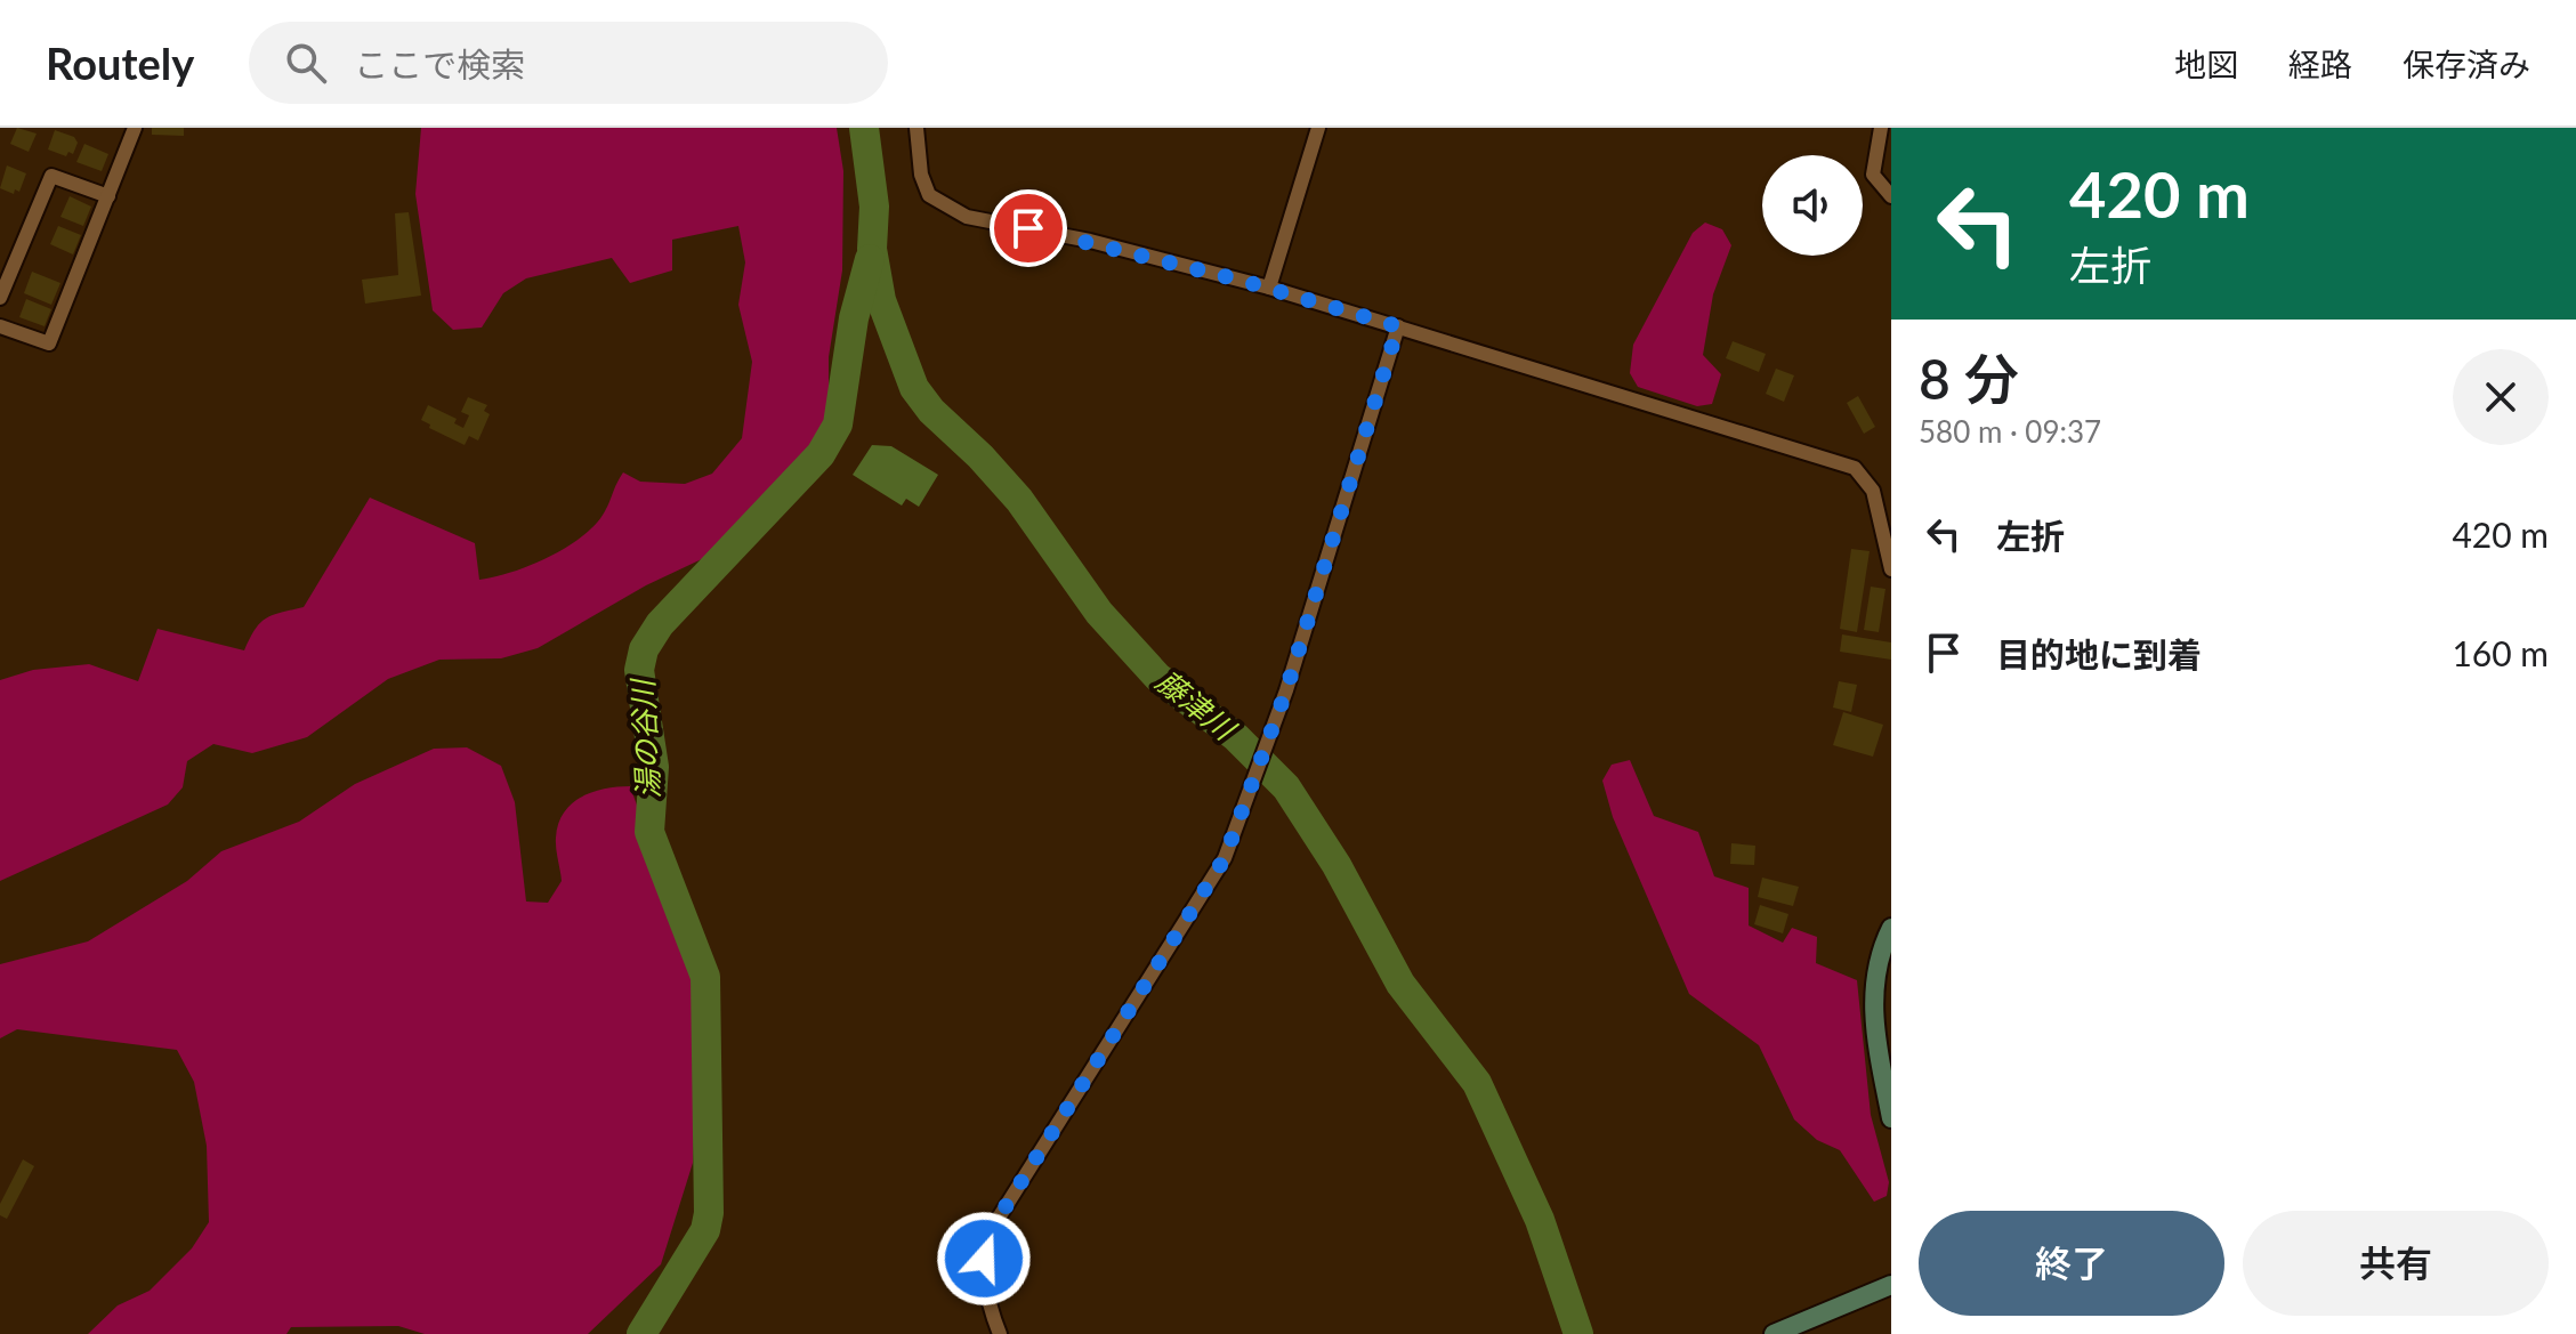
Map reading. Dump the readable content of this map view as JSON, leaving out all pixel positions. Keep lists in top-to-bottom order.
{
  "water": ["藤津川", "湯の谷川"],
  "page": {
    "header": "Routely",
    "search": "ここで検索",
    "nav": ["地図", "経路", "保存済み"],
    "turn": ["420 m", "左折"],
    "heading": ["8 分", "580 m · 09:37"],
    "list": [
      {
        "name": "左折",
        "value": "420 m"
      },
      {
        "name": "目的地に到着",
        "value": "160 m"
      }
    ],
    "buttons": ["終了", "共有"]
  }
}
